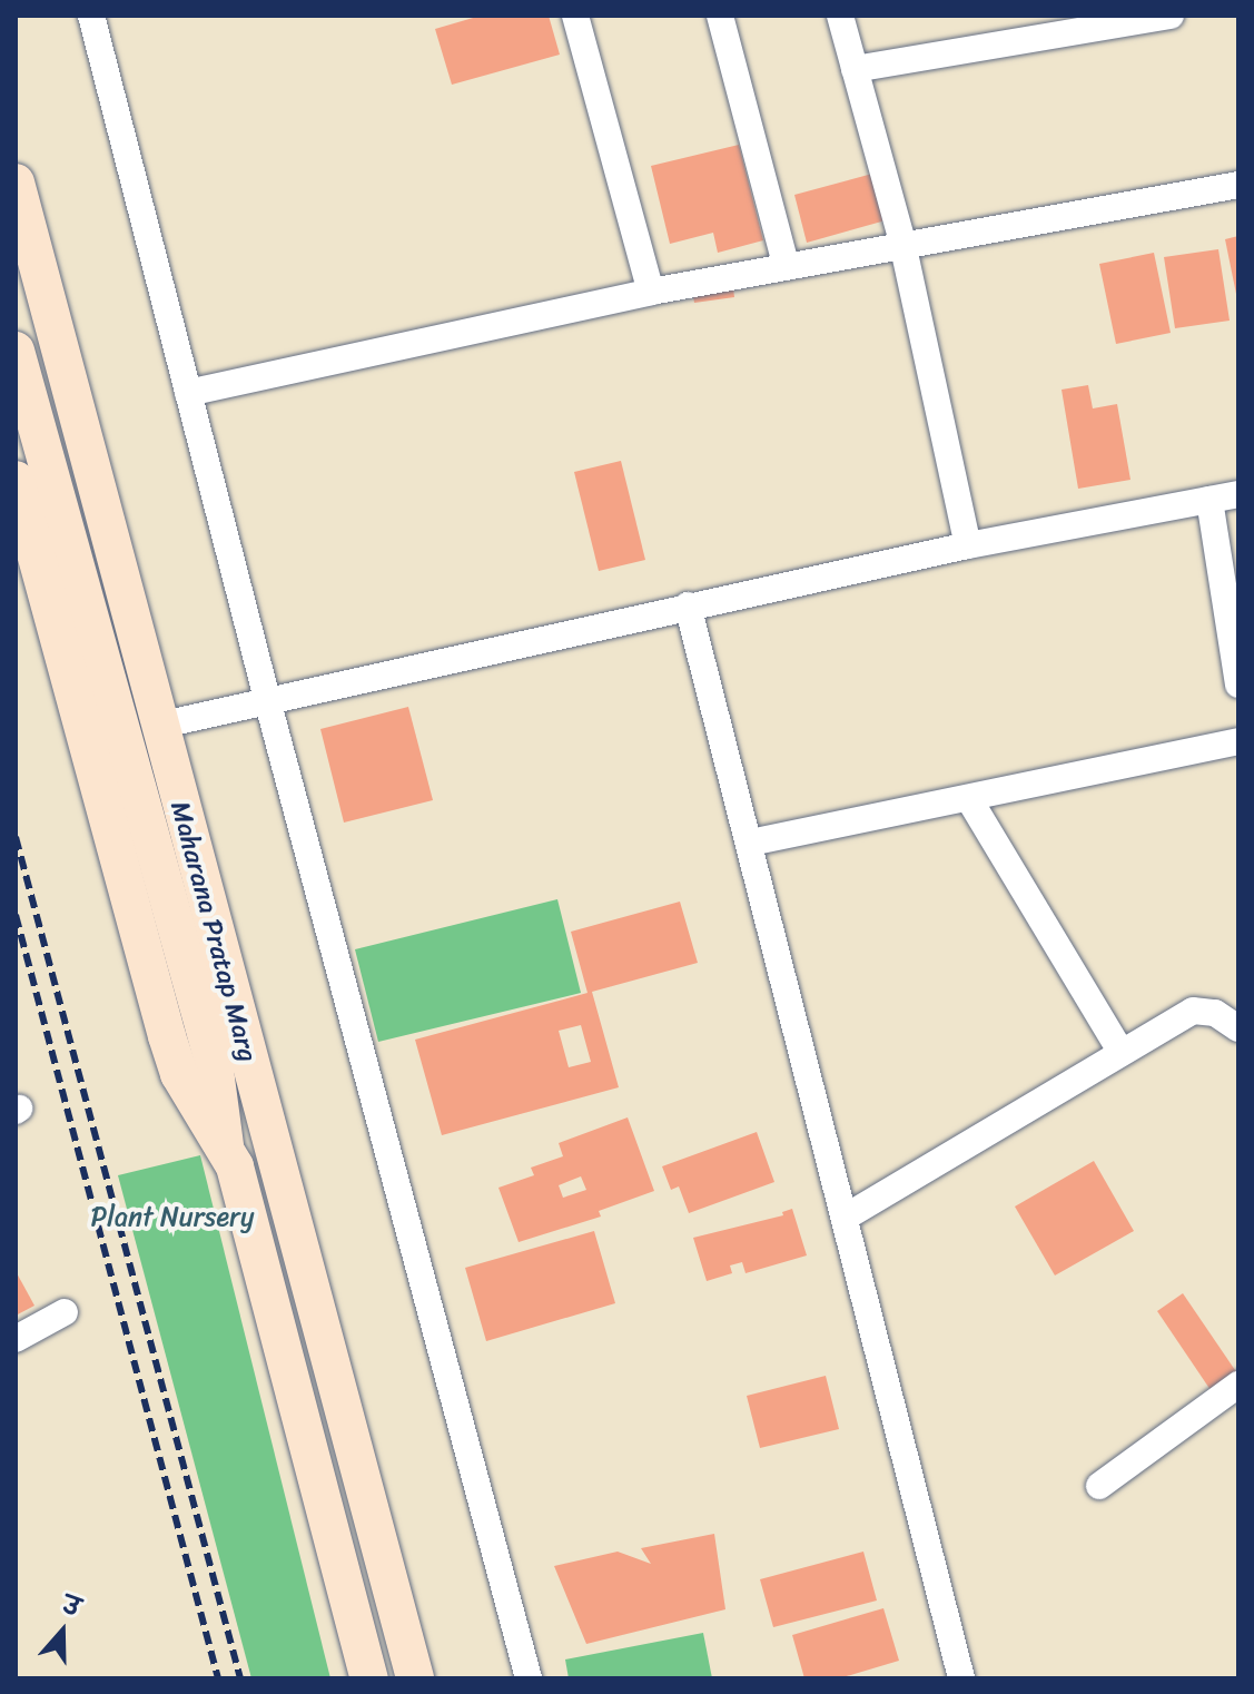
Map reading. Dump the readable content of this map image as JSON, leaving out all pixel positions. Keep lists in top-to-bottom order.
{
  "streets": {
    "main road": ["Maharana Pratap Marg"]
  },
  "parks": ["Plant Nursery"],
  "north": "top"
}
